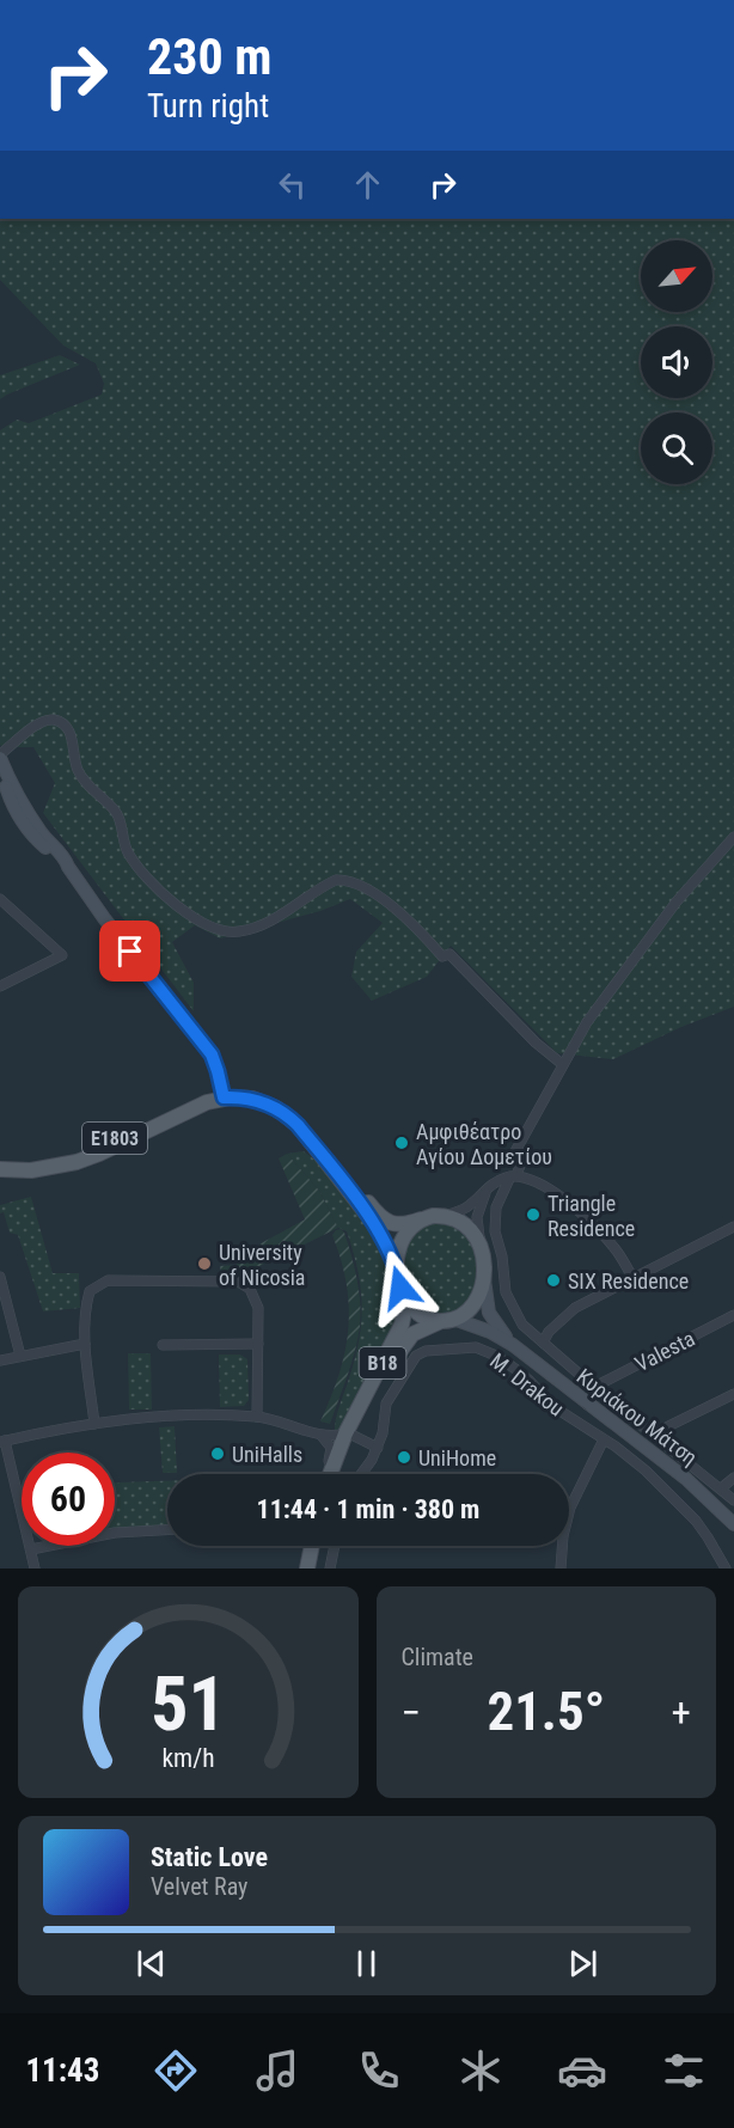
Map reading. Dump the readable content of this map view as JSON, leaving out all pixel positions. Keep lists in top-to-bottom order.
{
  "streets": {
    "main road": ["E1803", "B18"],
    "street": ["Valesta", "M. Drakou", "Κυριάκου Μάτση"]
  },
  "crossings": [
    ["E1803", "B18"],
    ["E1803", "Κυριάκου Μάτση"],
    ["B18", "Κυριάκου Μάτση"]
  ],
  "places": [
    "Αμφιθέατρο Αγίου Δομετίου",
    "Triangle Residence",
    "University of Nicosia",
    "SIX Residence",
    "UniHalls",
    "UniHome"
  ],
  "north": "top right",
  "page": {
    "turn": ["230 m", "Turn right"],
    "limit": "60",
    "trip": "11:44 · 1 min · 380 m",
    "tile": "Climate",
    "heat": ["−", "21.5°", "+"],
    "song": ["Static Love", "Velvet Ray"],
    "tabs": "11:43",
    "gauge": ["51", "km/h"]
  }
}
